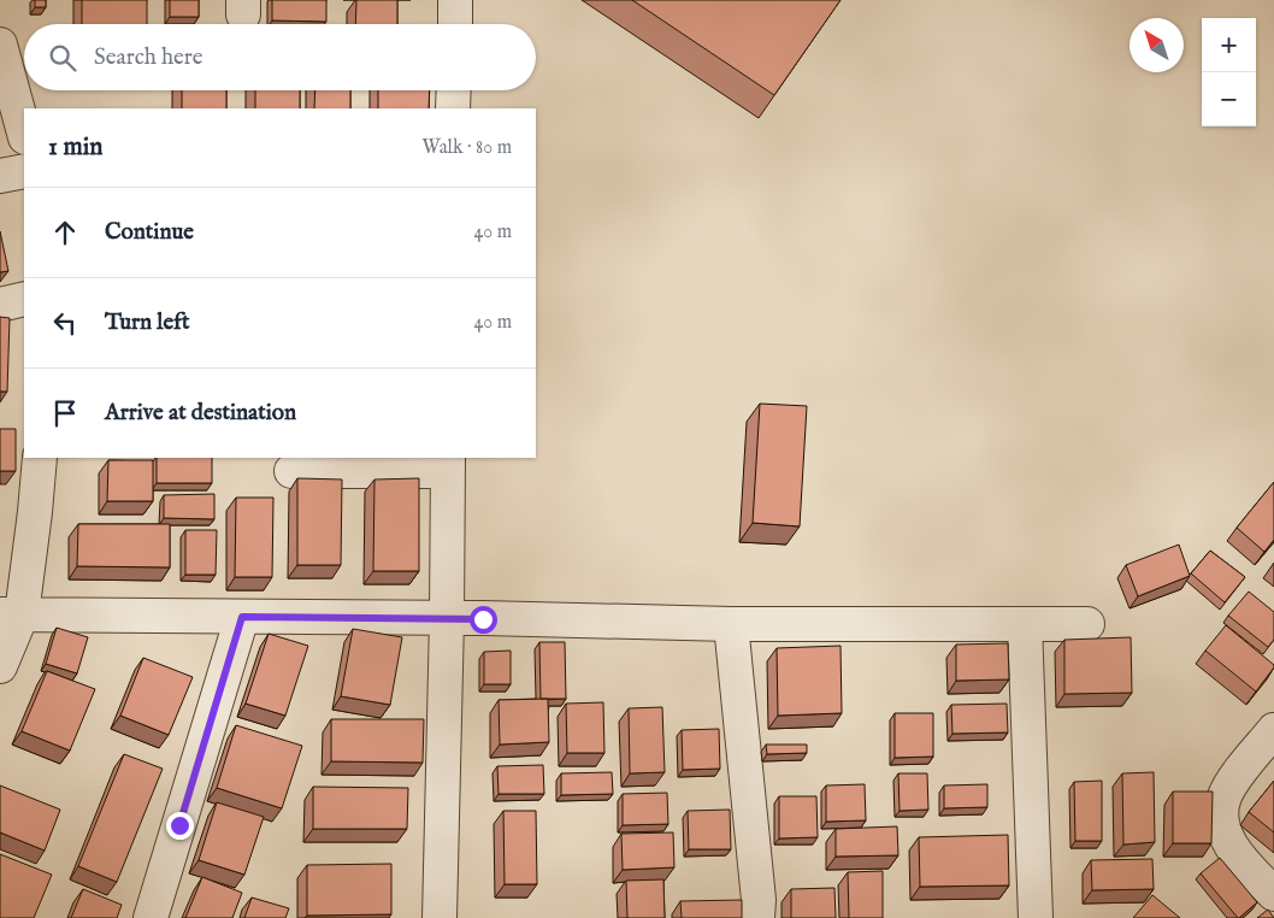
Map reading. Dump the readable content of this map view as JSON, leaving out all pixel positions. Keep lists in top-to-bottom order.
{
  "north": "top left",
  "page": {
    "map_buttons": ["+", "−"],
    "search": "Search here",
    "heading": ["1 min", "Walk · 80 m"],
    "list": [
      ["Continue", "40 m"],
      ["Turn left", "40 m"],
      "Arrive at destination"
    ]
  }
}
